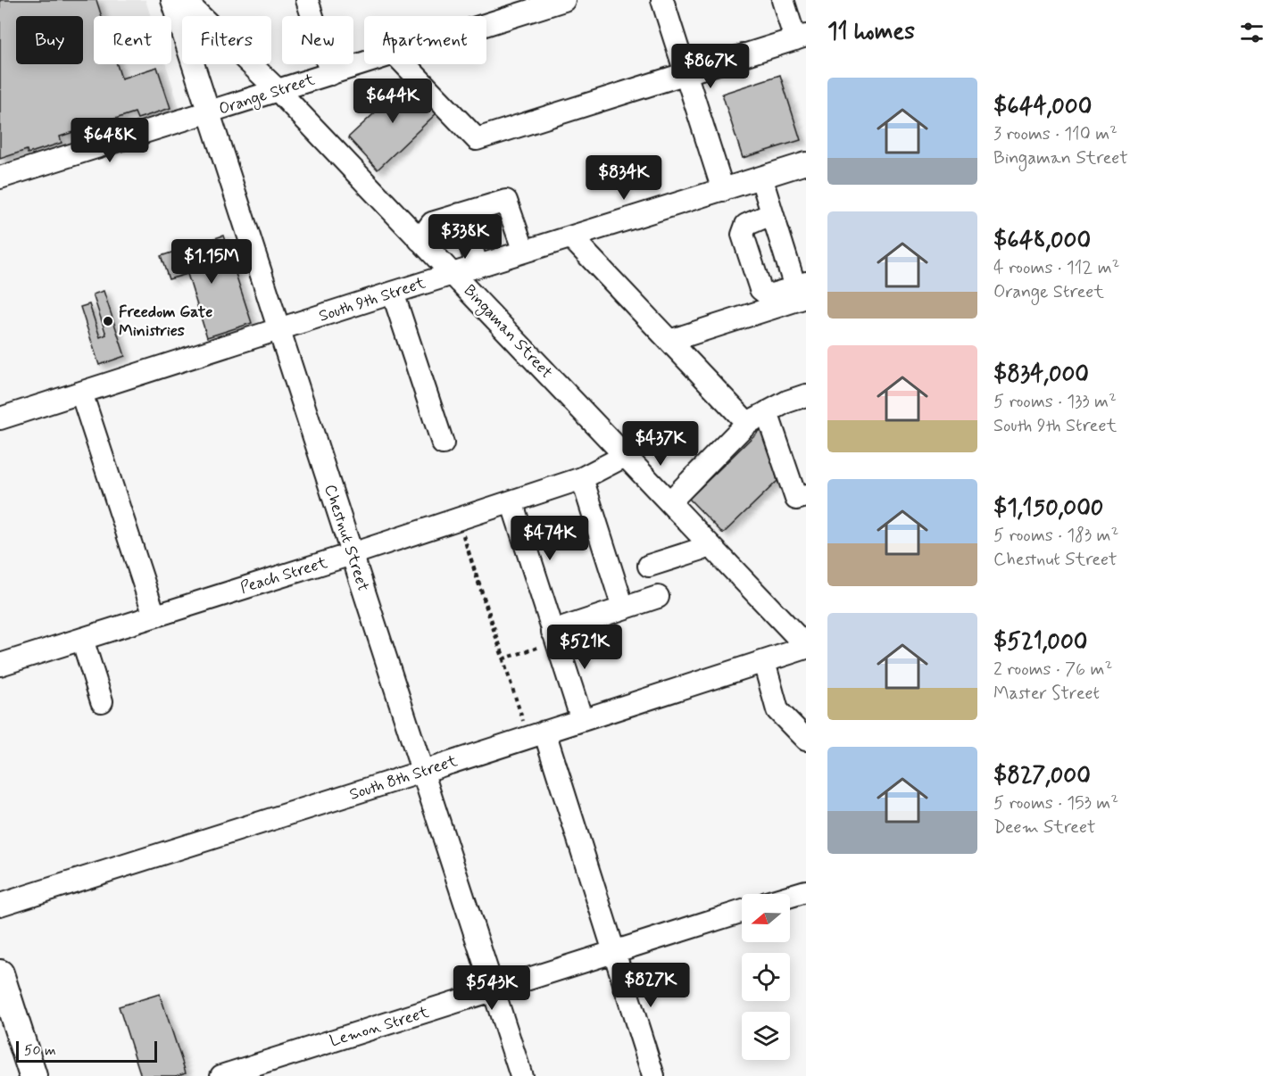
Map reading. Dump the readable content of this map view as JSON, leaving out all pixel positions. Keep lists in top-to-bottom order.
{
  "streets": {
    "street": [
      "Orange Street",
      "South 9th Street",
      "Bingaman Street",
      "Chestnut Street",
      "Peach Street",
      "South 8th Street",
      "Lemon Street"
    ]
  },
  "crossings": [
    ["Orange Street", "Bingaman Street"],
    ["Orange Street", "Chestnut Street"],
    ["South 9th Street", "Bingaman Street"],
    ["South 9th Street", "Chestnut Street"],
    ["Bingaman Street", "Peach Street"],
    ["Bingaman Street", "South 8th Street"],
    ["Chestnut Street", "Peach Street"],
    ["Chestnut Street", "South 8th Street"],
    ["Chestnut Street", "Lemon Street"]
  ],
  "places": ["Freedom Gate Ministries"],
  "scale_bar": "50 m",
  "north": "left",
  "page": {
    "heading": "11 homes",
    "chip": [
      "Buy",
      "Rent",
      "Filters",
      "New",
      "Apartment"
    ],
    "price": [
      "$867K",
      "$644K",
      "$648K",
      "$834K",
      "$338K",
      "$1.15M",
      "$437K",
      "$474K",
      "$521K",
      "$827K",
      "$543K"
    ],
    "list": [
      {
        "name": "$644,000",
        "note": "3 rooms · 110 m² · Bingaman Street"
      },
      {
        "name": "$648,000",
        "note": "4 rooms · 112 m² · Orange Street"
      },
      {
        "name": "$834,000",
        "note": "5 rooms · 133 m² · South 9th Street"
      },
      {
        "name": "$1,150,000",
        "note": "5 rooms · 183 m² · Chestnut Street"
      },
      {
        "name": "$521,000",
        "note": "2 rooms · 76 m² · Master Street"
      },
      {
        "name": "$827,000",
        "note": "5 rooms · 153 m² · Deem Street"
      }
    ],
    "scale": "50 m"
  }
}
